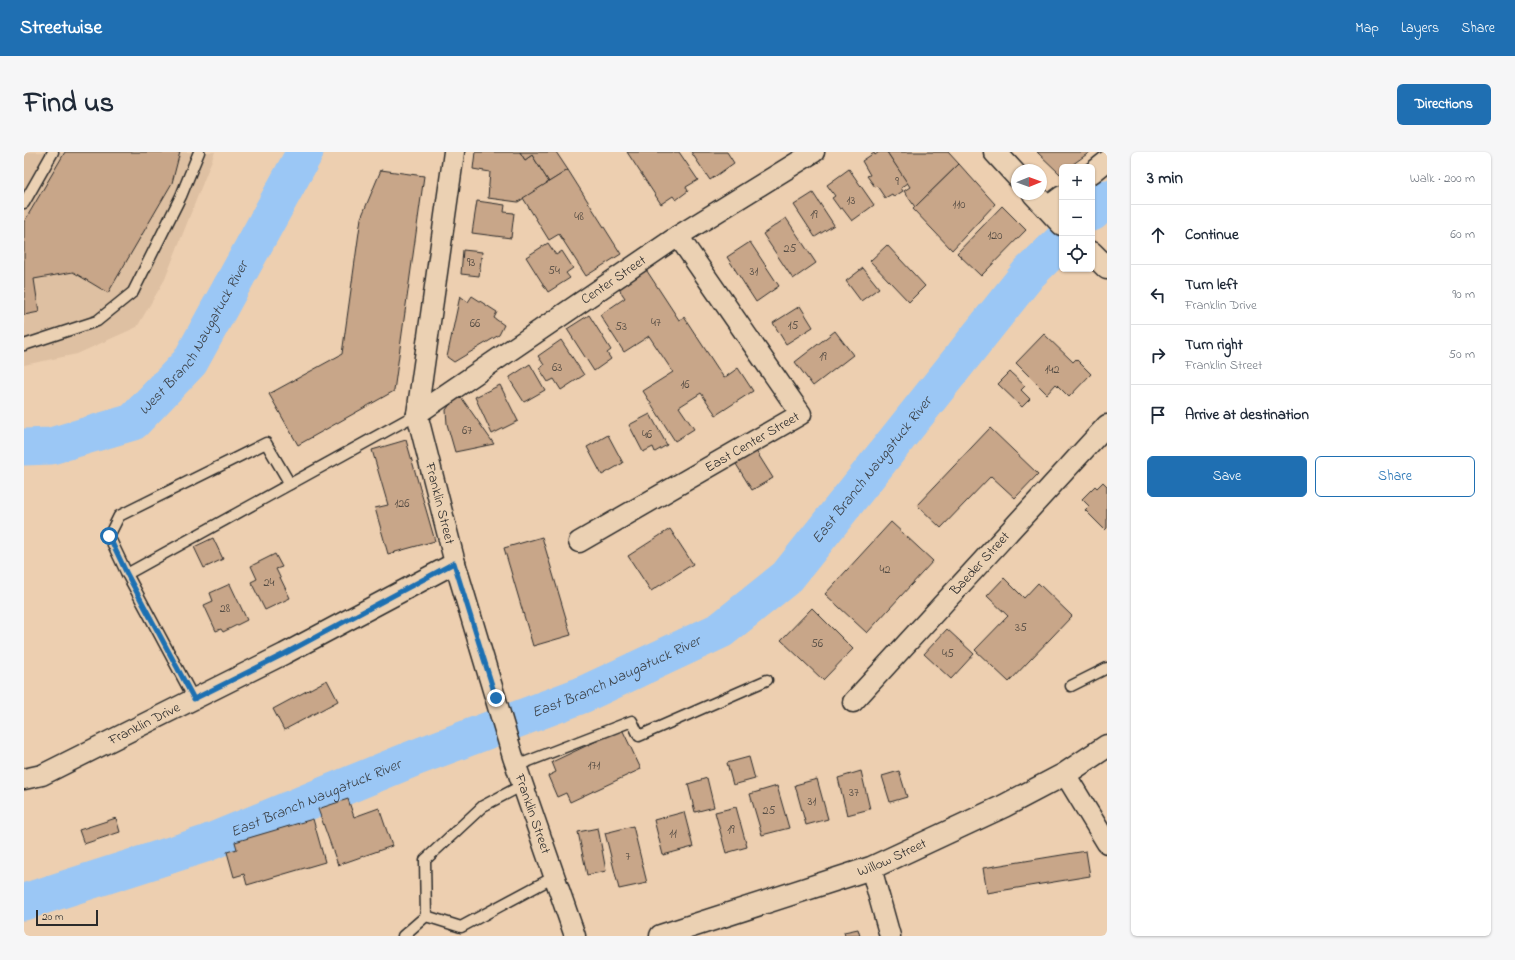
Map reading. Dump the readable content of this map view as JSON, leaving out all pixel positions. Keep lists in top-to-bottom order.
{
  "streets": {
    "main road": ["Willow Street"],
    "street": [
      "Center Street",
      "East Center Street",
      "Franklin Street",
      "Baeder Street",
      "Franklin Drive"
    ]
  },
  "crossings": [
    ["Center Street", "East Center Street"],
    ["Center Street", "Franklin Street"],
    ["Franklin Street", "Franklin Drive"]
  ],
  "water": ["West Branch Naugatuck River", "East Branch Naugatuck River"],
  "house_numbers": [
    "9",
    "13",
    "110",
    "19",
    "48",
    "120",
    "25",
    "93",
    "54",
    "31",
    "47",
    "66",
    "15",
    "53",
    "19",
    "63",
    "142",
    "16",
    "67",
    "46",
    "126",
    "42",
    "24",
    "28",
    "35",
    "56",
    "45",
    "171",
    "37",
    "31",
    "25",
    "19",
    "11",
    "7"
  ],
  "scale_bar": "20 m",
  "north": "right",
  "page": {
    "header": "Streetwise",
    "nav": ["Map", "Layers", "Share"],
    "title": "Find us",
    "buttons": [
      "Directions",
      ["Save", "Share"]
    ],
    "heading": ["3 min", "Walk · 200 m"],
    "map_buttons": ["+", "−"],
    "list": [
      ["Continue", "60 m"],
      ["Turn left", "Franklin Drive", "90 m"],
      ["Turn right", "Franklin Street", "50 m"],
      "Arrive at destination"
    ],
    "scale": "20 m"
  }
}
